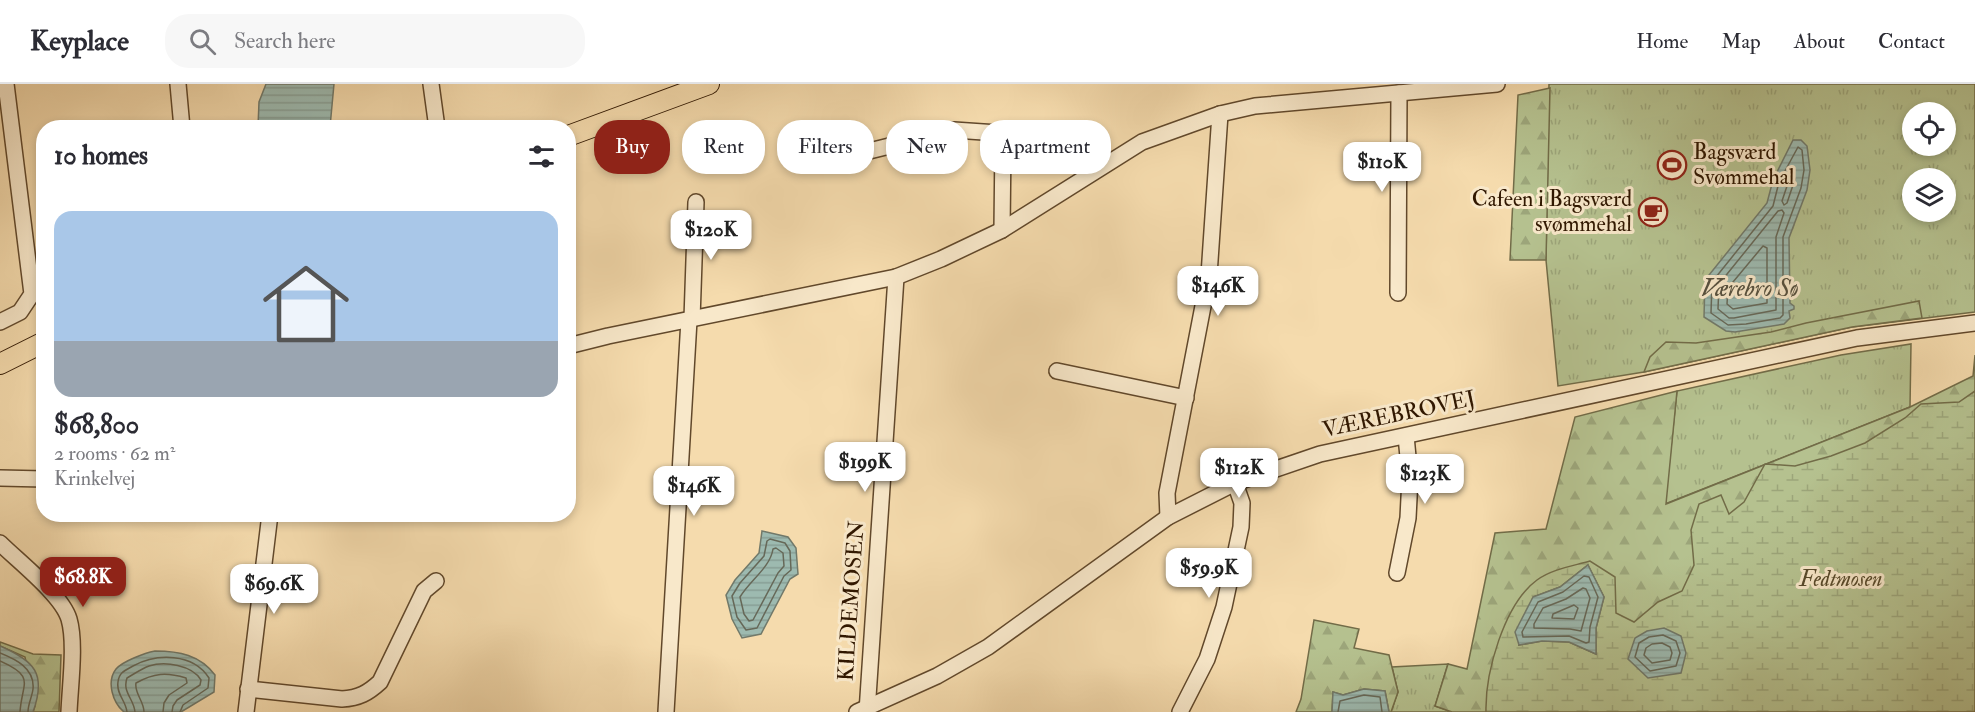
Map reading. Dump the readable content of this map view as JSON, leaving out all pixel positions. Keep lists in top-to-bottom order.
{
  "streets": {
    "street": ["VÆREBROVEJ", "KILDEMOSEN"]
  },
  "crossings": [
    ["VÆREBROVEJ", "KILDEMOSEN"]
  ],
  "water": ["Værebro Sø"],
  "parks": ["Fedtmosen"],
  "places": {
    "sports": ["Bagsværd Svømmehal"],
    "cafe": ["Cafeen i Bagsværd svømmehal"]
  },
  "page": {
    "header": "Keyplace",
    "search": "Search here",
    "nav": [
      "Home",
      "Map",
      "About",
      "Contact"
    ],
    "chip": [
      "Buy",
      "Rent",
      "Filters",
      "New",
      "Apartment"
    ],
    "heading": "10 homes",
    "price": [
      "$110K",
      "$120K",
      "$146K",
      "$199K",
      "$112K",
      "$123K",
      "$146K",
      "$59.9K",
      "$68.8K",
      "$69.6K"
    ],
    "list": [
      {
        "name": "$68,800",
        "note": "2 rooms · 62 m² · Krinkelvej"
      }
    ]
  }
}
